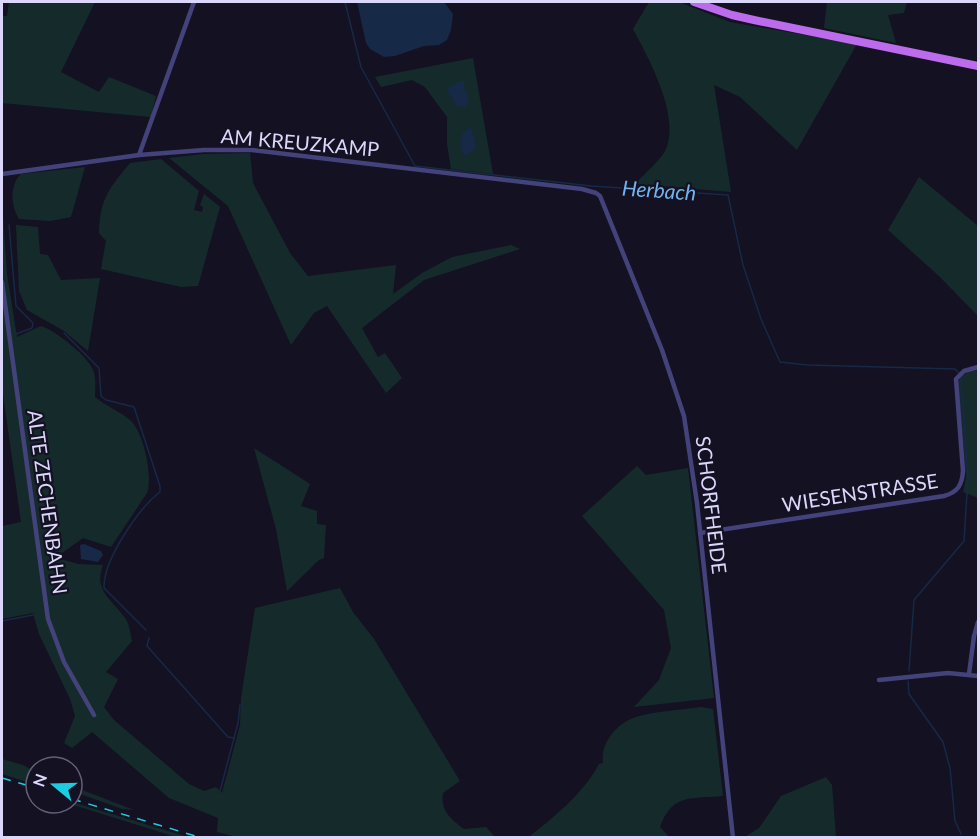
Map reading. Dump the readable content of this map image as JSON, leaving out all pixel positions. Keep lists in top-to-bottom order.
{
  "streets": {
    "street": [
      "AM KREUZKAMP",
      "WIESENSTRASSE",
      "ALTE ZECHENBAHN",
      "SCHORFHEIDE"
    ]
  },
  "crossings": [
    ["AM KREUZKAMP", "SCHORFHEIDE"],
    ["WIESENSTRASSE", "SCHORFHEIDE"]
  ],
  "water": ["Herbach"],
  "north": "left"
}
